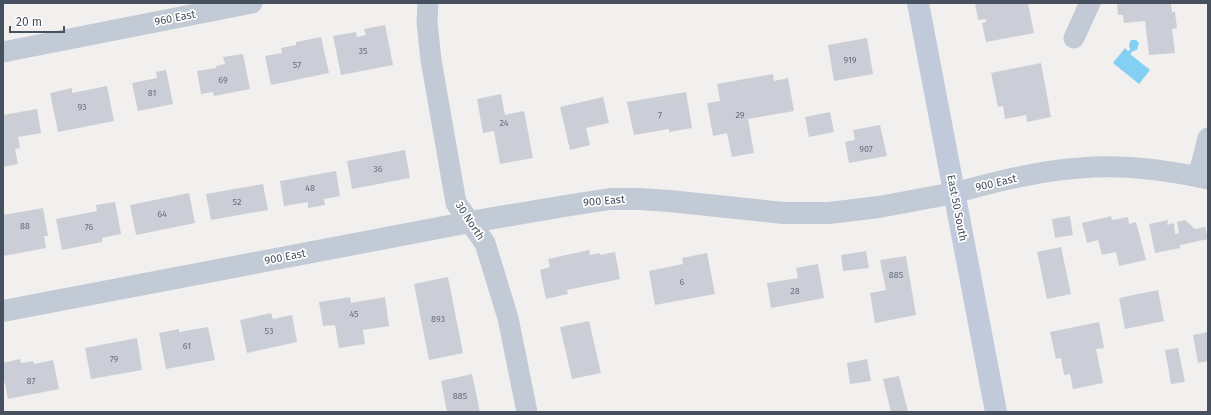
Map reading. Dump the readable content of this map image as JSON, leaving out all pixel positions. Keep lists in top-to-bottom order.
{
  "streets": {
    "main road": ["East 50 South"],
    "street": ["960 East", "900 East", "30 North"]
  },
  "crossings": [
    ["900 East", "East 50 South"],
    ["900 East", "30 North"]
  ],
  "house_numbers": [
    "35",
    "919",
    "57",
    "69",
    "81",
    "93",
    "7",
    "29",
    "24",
    "907",
    "36",
    "48",
    "52",
    "64",
    "88",
    "76",
    "885",
    "6",
    "28",
    "45",
    "893",
    "53",
    "61",
    "79",
    "87",
    "885"
  ],
  "scale_bar": "20 m"
}
